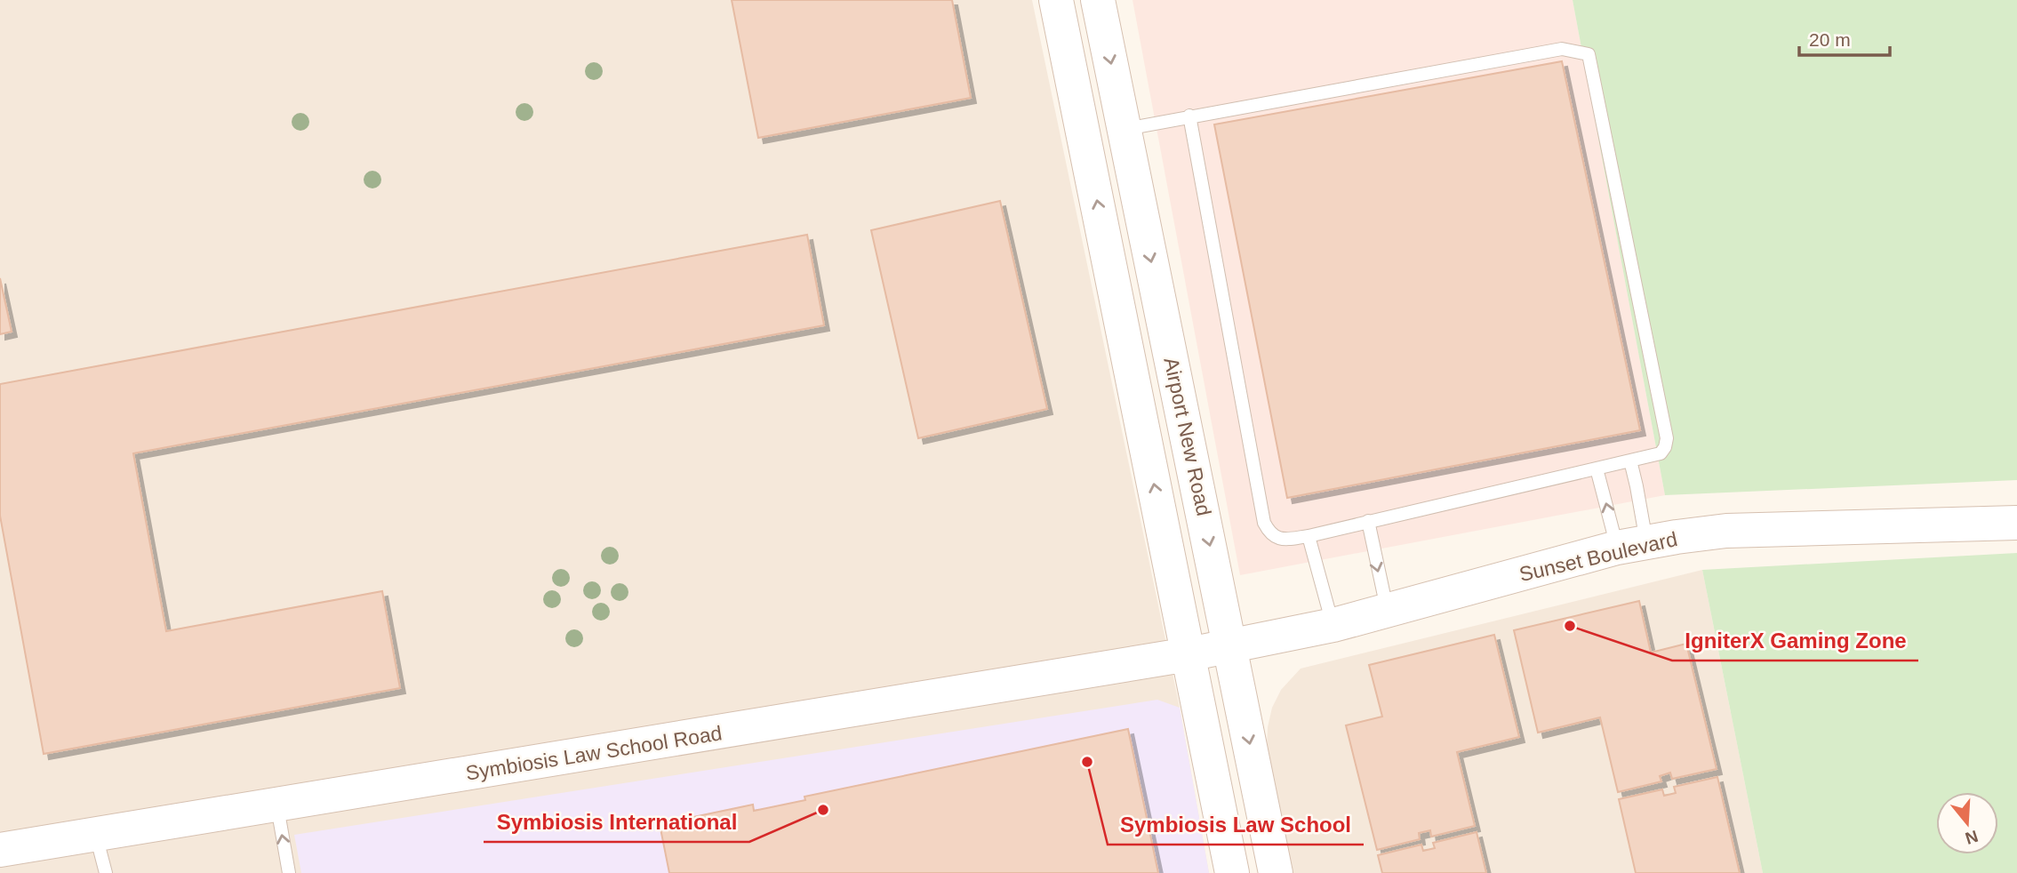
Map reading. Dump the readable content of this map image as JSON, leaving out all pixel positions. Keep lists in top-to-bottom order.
{
  "streets": {
    "street": ["Airport New Road", "Sunset Boulevard", "Symbiosis Law School Road"]
  },
  "crossings": [
    ["Airport New Road", "Sunset Boulevard"],
    ["Airport New Road", "Symbiosis Law School Road"],
    ["Sunset Boulevard", "Symbiosis Law School Road"]
  ],
  "places": ["IgniterX Gaming Zone", "Symbiosis Law School", "Symbiosis International"],
  "scale_bar": "20 m",
  "north": "bottom"
}
